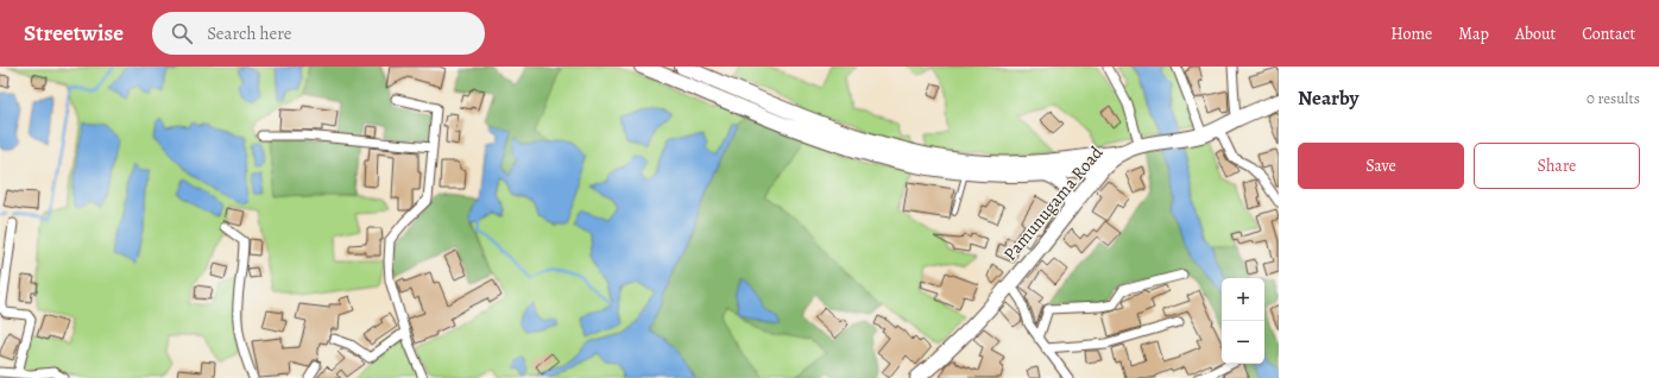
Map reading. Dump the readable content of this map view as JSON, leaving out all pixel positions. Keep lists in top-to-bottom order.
{
  "streets": {
    "main road": ["Pamunugama Road"]
  },
  "page": {
    "header": "Streetwise",
    "search": "Search here",
    "nav": [
      "Home",
      "Map",
      "About",
      "Contact"
    ],
    "heading": ["Nearby", "0 results"],
    "buttons": ["Save", "Share"],
    "map_buttons": ["+", "−"]
  }
}
